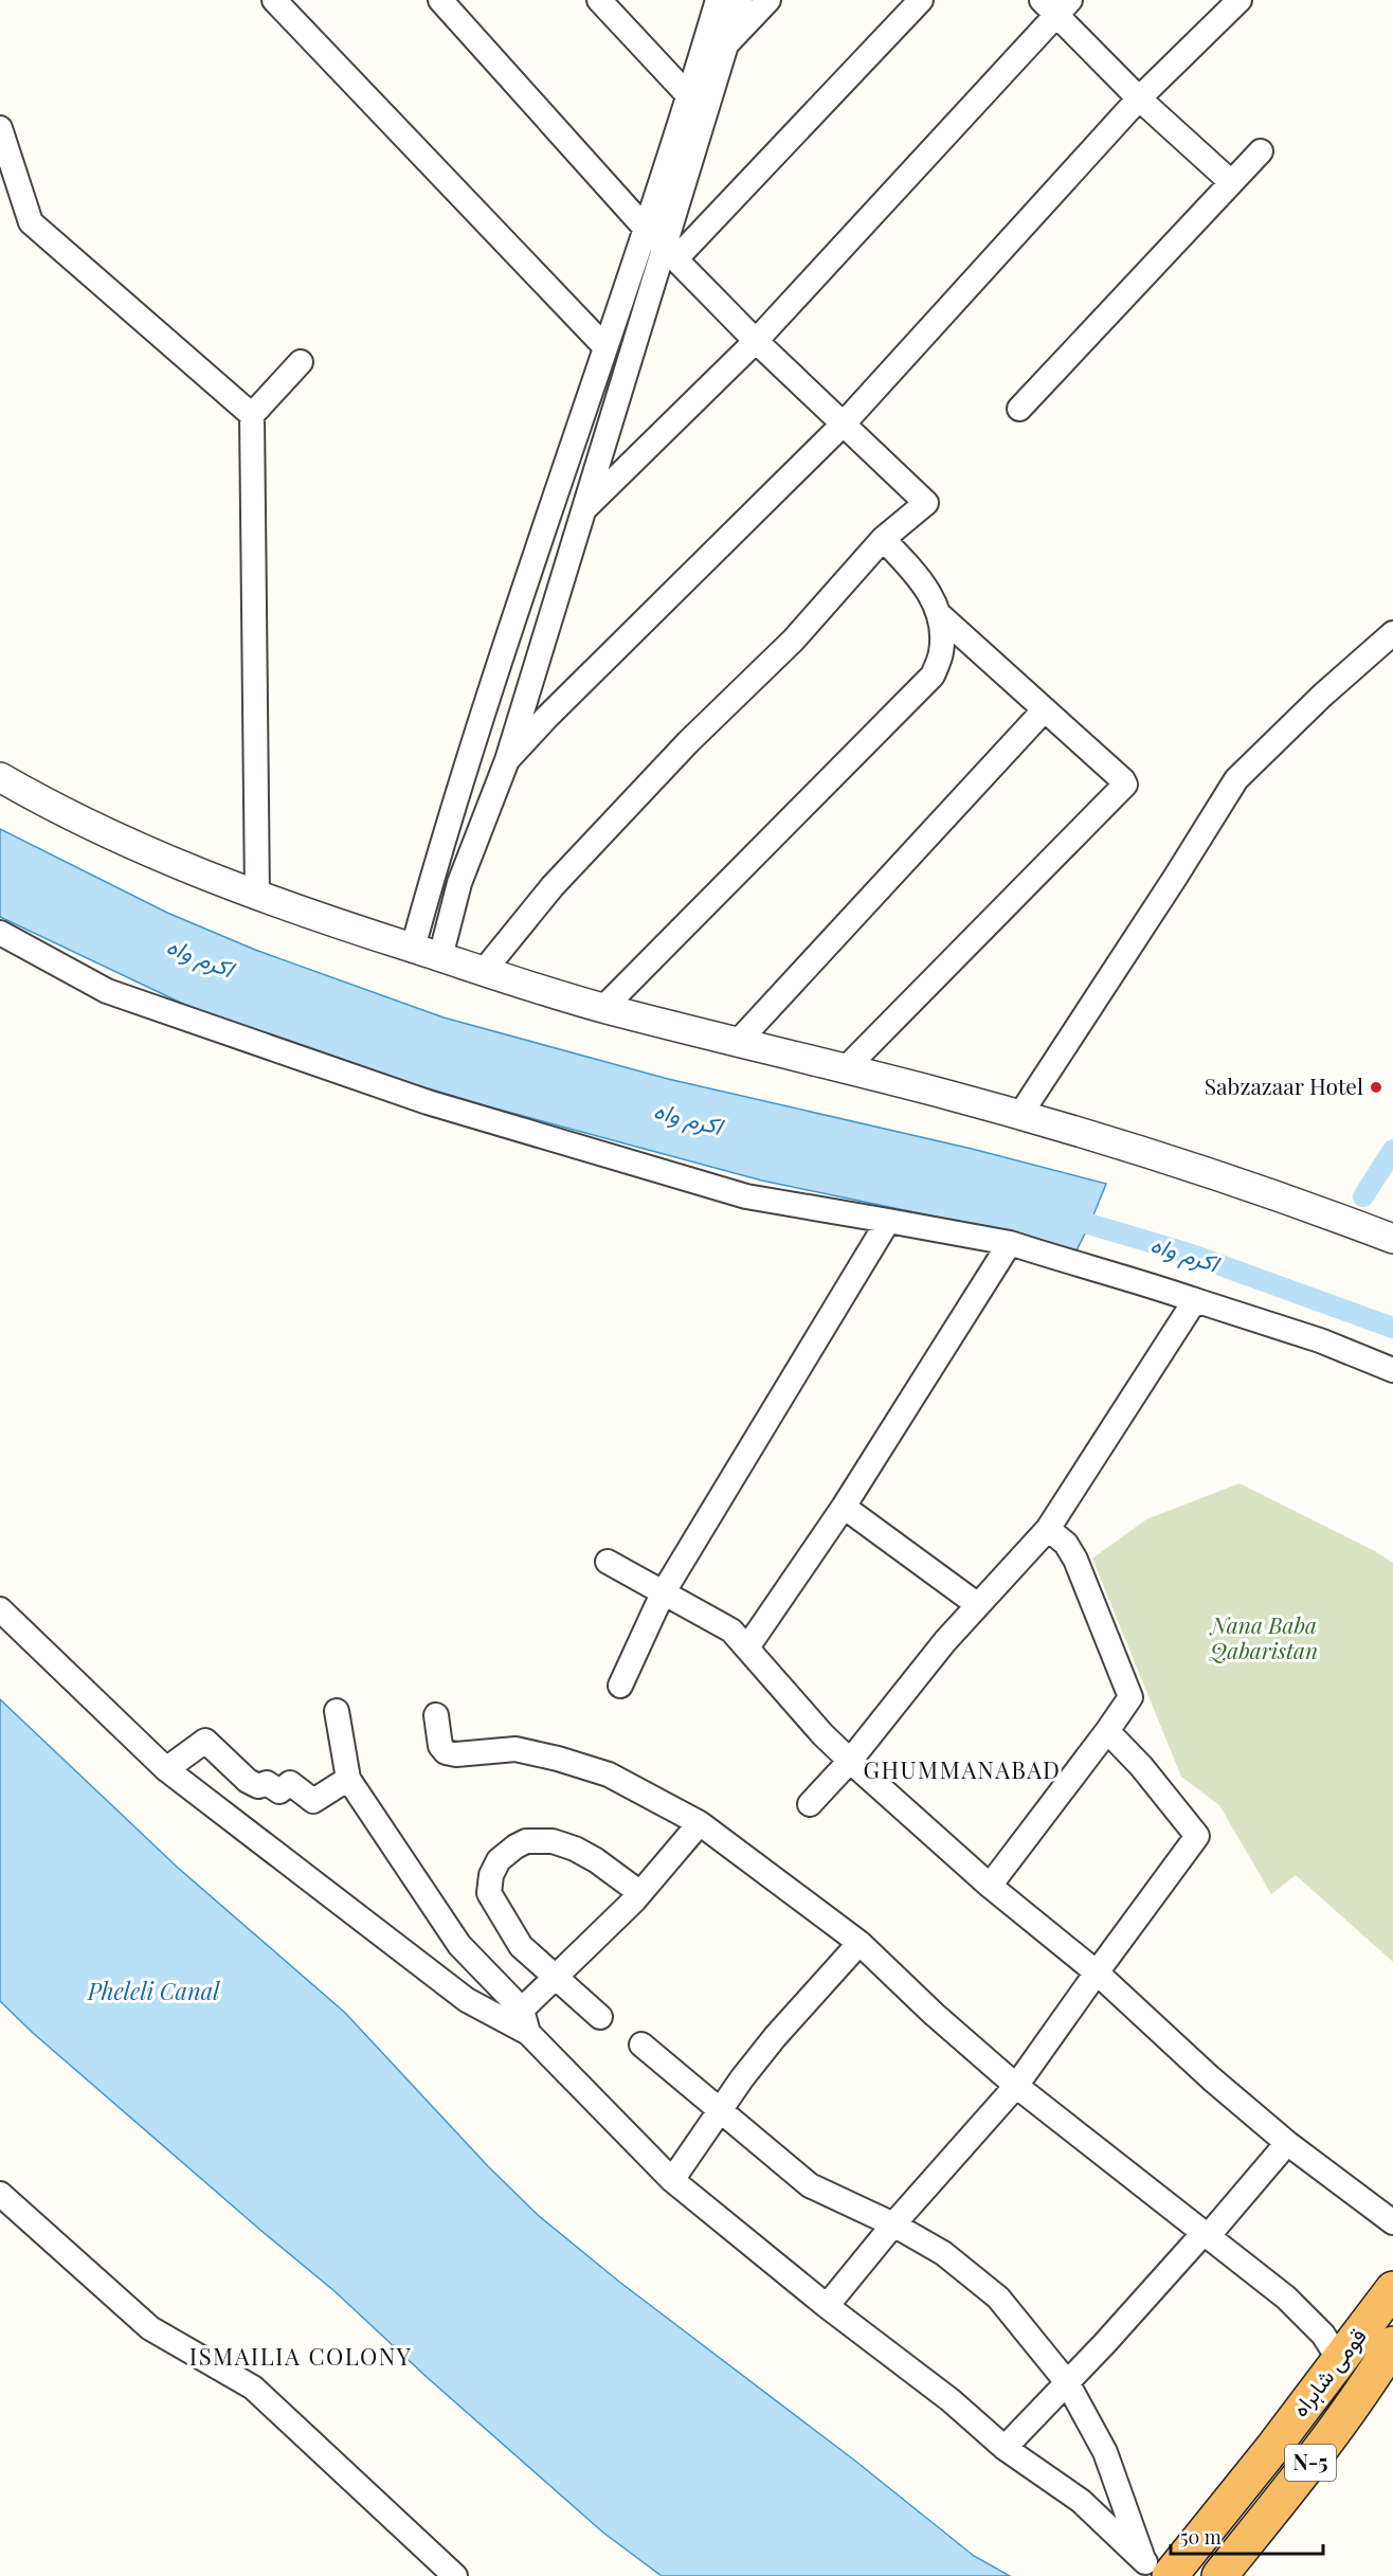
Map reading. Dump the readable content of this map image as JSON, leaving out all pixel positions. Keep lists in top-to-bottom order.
{
  "streets": {
    "highway": ["قومی شاہراہ", "N-5"]
  },
  "districts": ["GHUMMANABAD", "ISMAILIA COLONY"],
  "water": ["اکرم واہ", "Pheleli Canal"],
  "parks": ["Nana Baba Qabaristan"],
  "places": ["Sabzazaar Hotel"],
  "scale_bar": "50 m"
}
